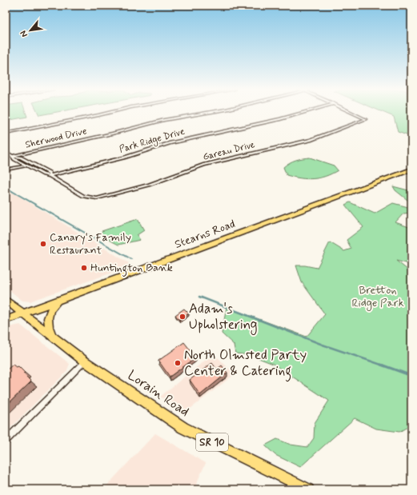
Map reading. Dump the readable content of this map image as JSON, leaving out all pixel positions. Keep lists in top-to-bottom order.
{
  "streets": {
    "main road": ["Stearns Road", "Lorain Road", "SR 10"],
    "street": ["Sherwood Drive", "Park Ridge Drive", "Gareau Drive"]
  },
  "crossings": [
    ["Park Ridge Drive", "Gareau Drive"],
    ["Stearns Road", "Lorain Road"]
  ],
  "parks": ["Bretton Ridge Park"],
  "places": [
    "Canary's Family Restaurant",
    "Huntington Bank",
    "Adam's Upholstering",
    "North Olmsted Party Center & Catering"
  ],
  "north": "bottom left"
}
